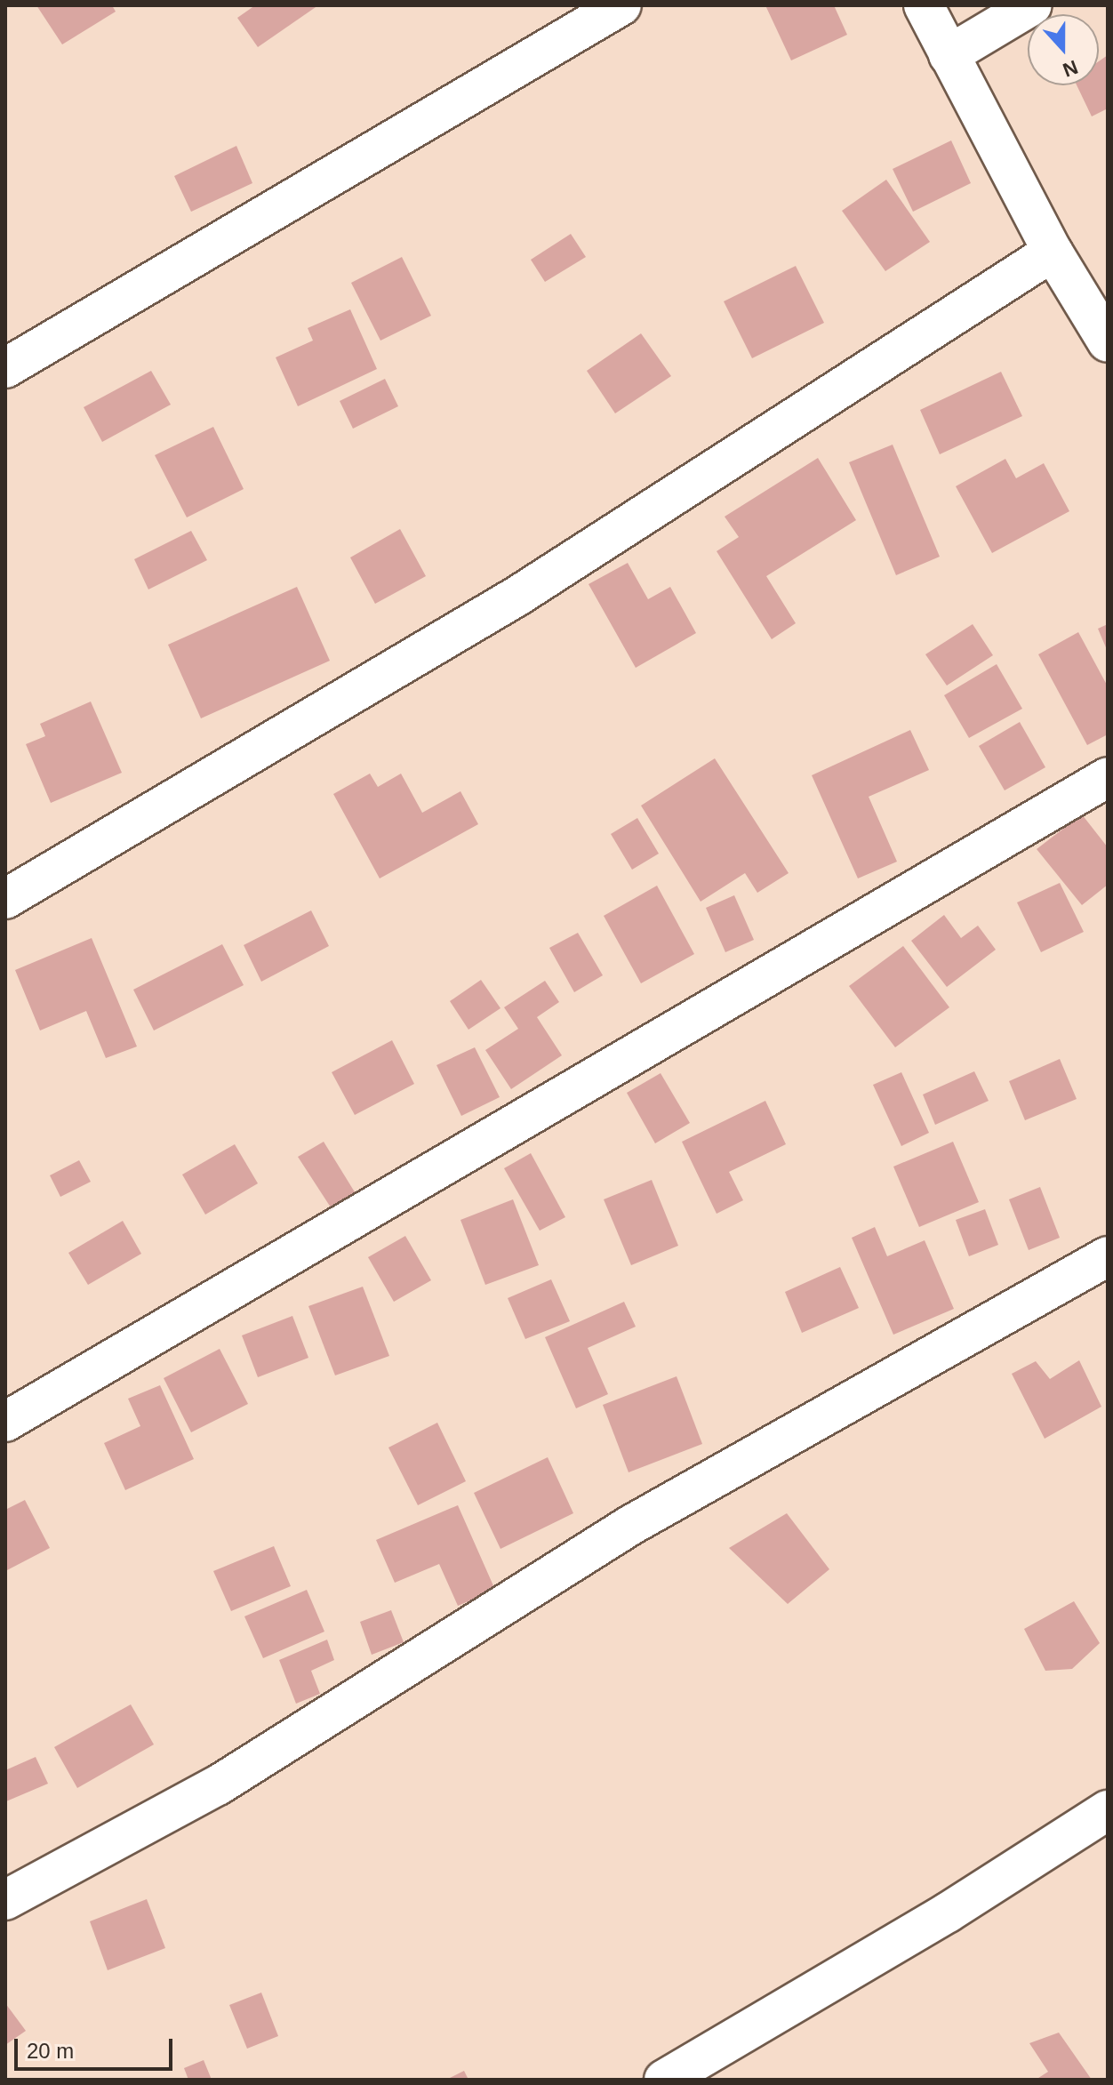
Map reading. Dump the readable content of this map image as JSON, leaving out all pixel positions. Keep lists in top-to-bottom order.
{
  "scale_bar": "20 m",
  "north": "bottom"
}
